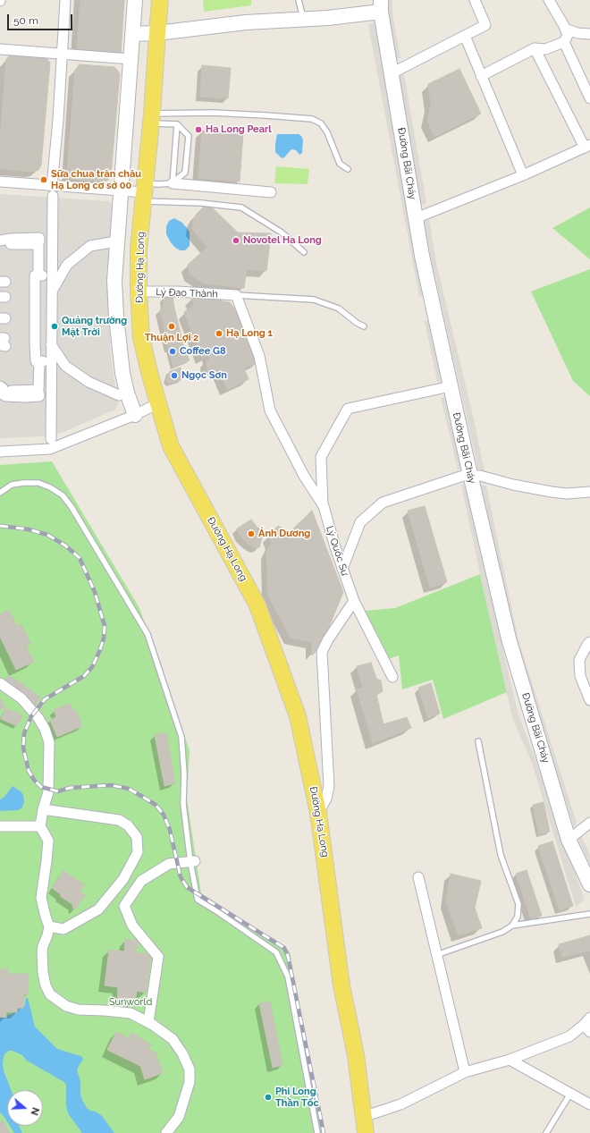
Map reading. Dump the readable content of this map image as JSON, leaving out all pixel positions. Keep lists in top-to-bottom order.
{
  "streets": {
    "main road": ["Đường Bãi Cháy", "Đường Hạ Long"],
    "street": ["Lý Đạo Thành", "Lý Quốc Sư"]
  },
  "crossings": [
    ["Đường Hạ Long", "Lý Đạo Thành"],
    ["Lý Đạo Thành", "Lý Quốc Sư"]
  ],
  "parks": ["Sunworld"],
  "places": [
    "Ha Long Pearl",
    "Sữa chua trân châu Hạ Long cơ sở 00",
    "Novotel Ha Long",
    "Quảng trường Mặt Trời",
    "Thuận Lợi 2",
    "Hạ Long 1",
    "Coffee G8",
    "Ngọc Sơn",
    "Ánh Dương",
    "Phi Long Thần Tốc"
  ],
  "scale_bar": "50 m",
  "north": "right"
}
